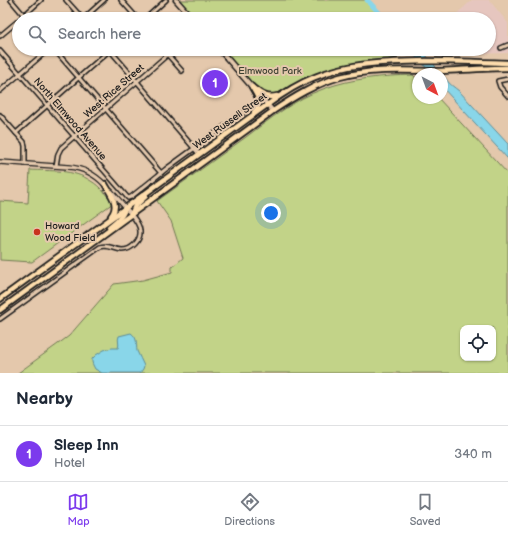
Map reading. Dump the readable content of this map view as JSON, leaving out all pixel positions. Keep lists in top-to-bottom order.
{
  "streets": {
    "highway": ["West Russell Street"],
    "street": ["West Rice Street", "North Elmwood Avenue"]
  },
  "crossings": [
    ["West Rice Street", "North Elmwood Avenue"],
    ["North Elmwood Avenue", "West Russell Street"]
  ],
  "parks": ["Elmwood Park"],
  "places": ["Howard Wood Field"],
  "north": "bottom right",
  "page": {
    "search": "Search here",
    "pins": "1",
    "heading": "Nearby",
    "list": [
      {
        "mark": "1",
        "name": "Sleep Inn",
        "note": "Hotel",
        "value": "340 m"
      }
    ],
    "nav": ["Map", "Directions", "Saved"]
  }
}
